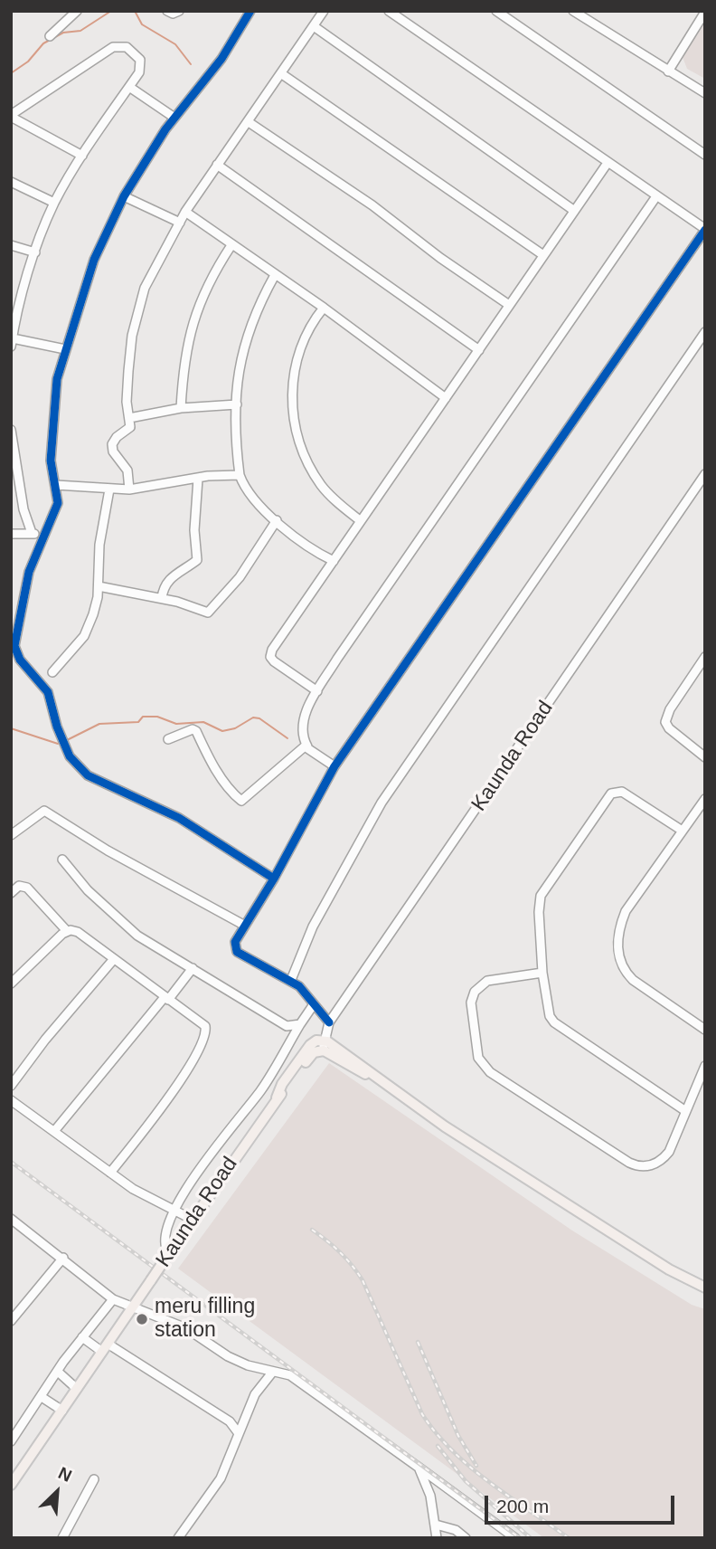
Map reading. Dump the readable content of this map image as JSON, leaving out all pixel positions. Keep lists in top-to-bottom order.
{
  "streets": {
    "main road": ["Kaunda Road"]
  },
  "places": ["meru filling station"],
  "scale_bar": "200 m",
  "north": "top right"
}
